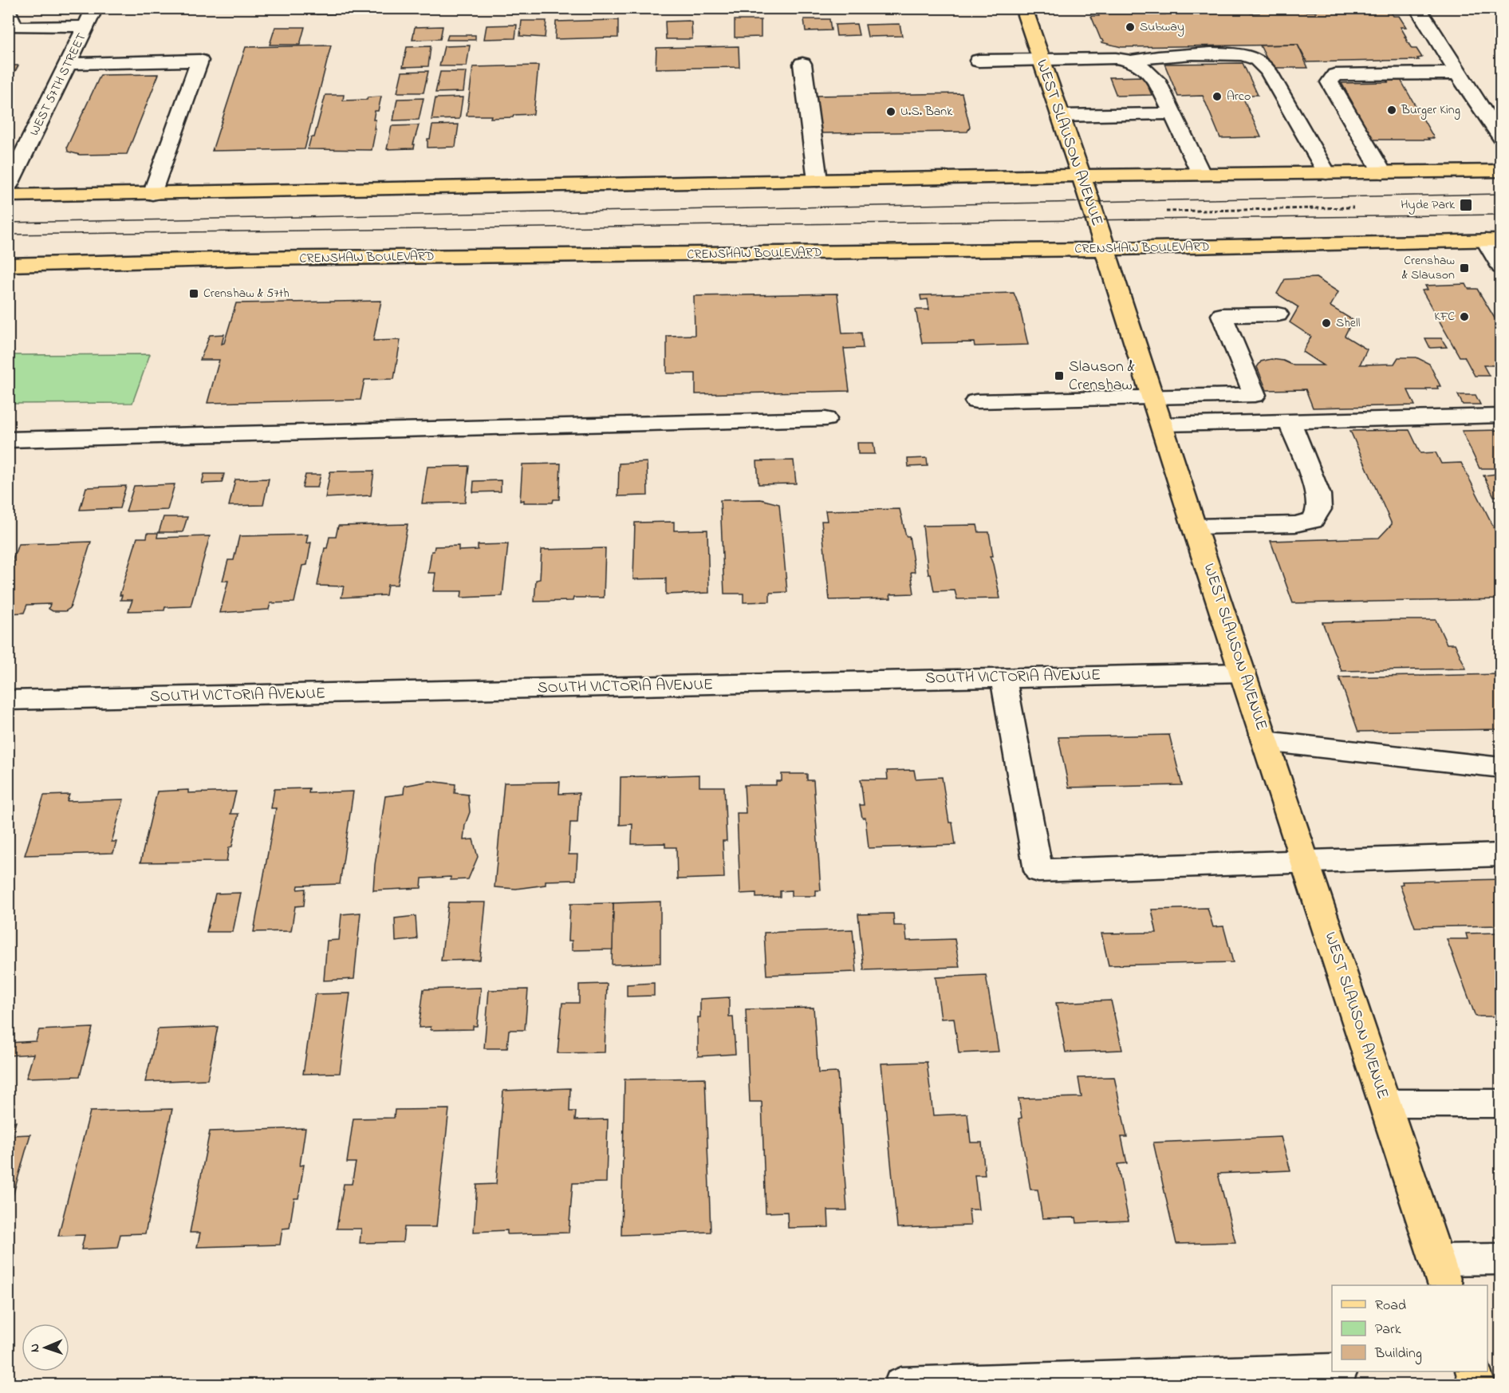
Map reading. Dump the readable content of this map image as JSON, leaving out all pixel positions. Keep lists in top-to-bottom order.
{
  "streets": {
    "main road": ["WEST SLAUSON AVENUE", "CRENSHAW BOULEVARD"],
    "street": ["WEST 57TH STREET", "SOUTH VICTORIA AVENUE"]
  },
  "crossings": [
    ["WEST SLAUSON AVENUE", "CRENSHAW BOULEVARD"],
    ["WEST SLAUSON AVENUE", "SOUTH VICTORIA AVENUE"]
  ],
  "places": {
    "other": [
      "Subway",
      "Arco",
      "Burger King",
      "U.S. Bank",
      "KFC",
      "Shell"
    ],
    "transit": [
      "Hyde Park",
      "Crenshaw & Slauson",
      "Crenshaw & 57th",
      "Slauson & Crenshaw"
    ]
  },
  "legend": ["Road", "Park", "Building"],
  "north": "left"
}
